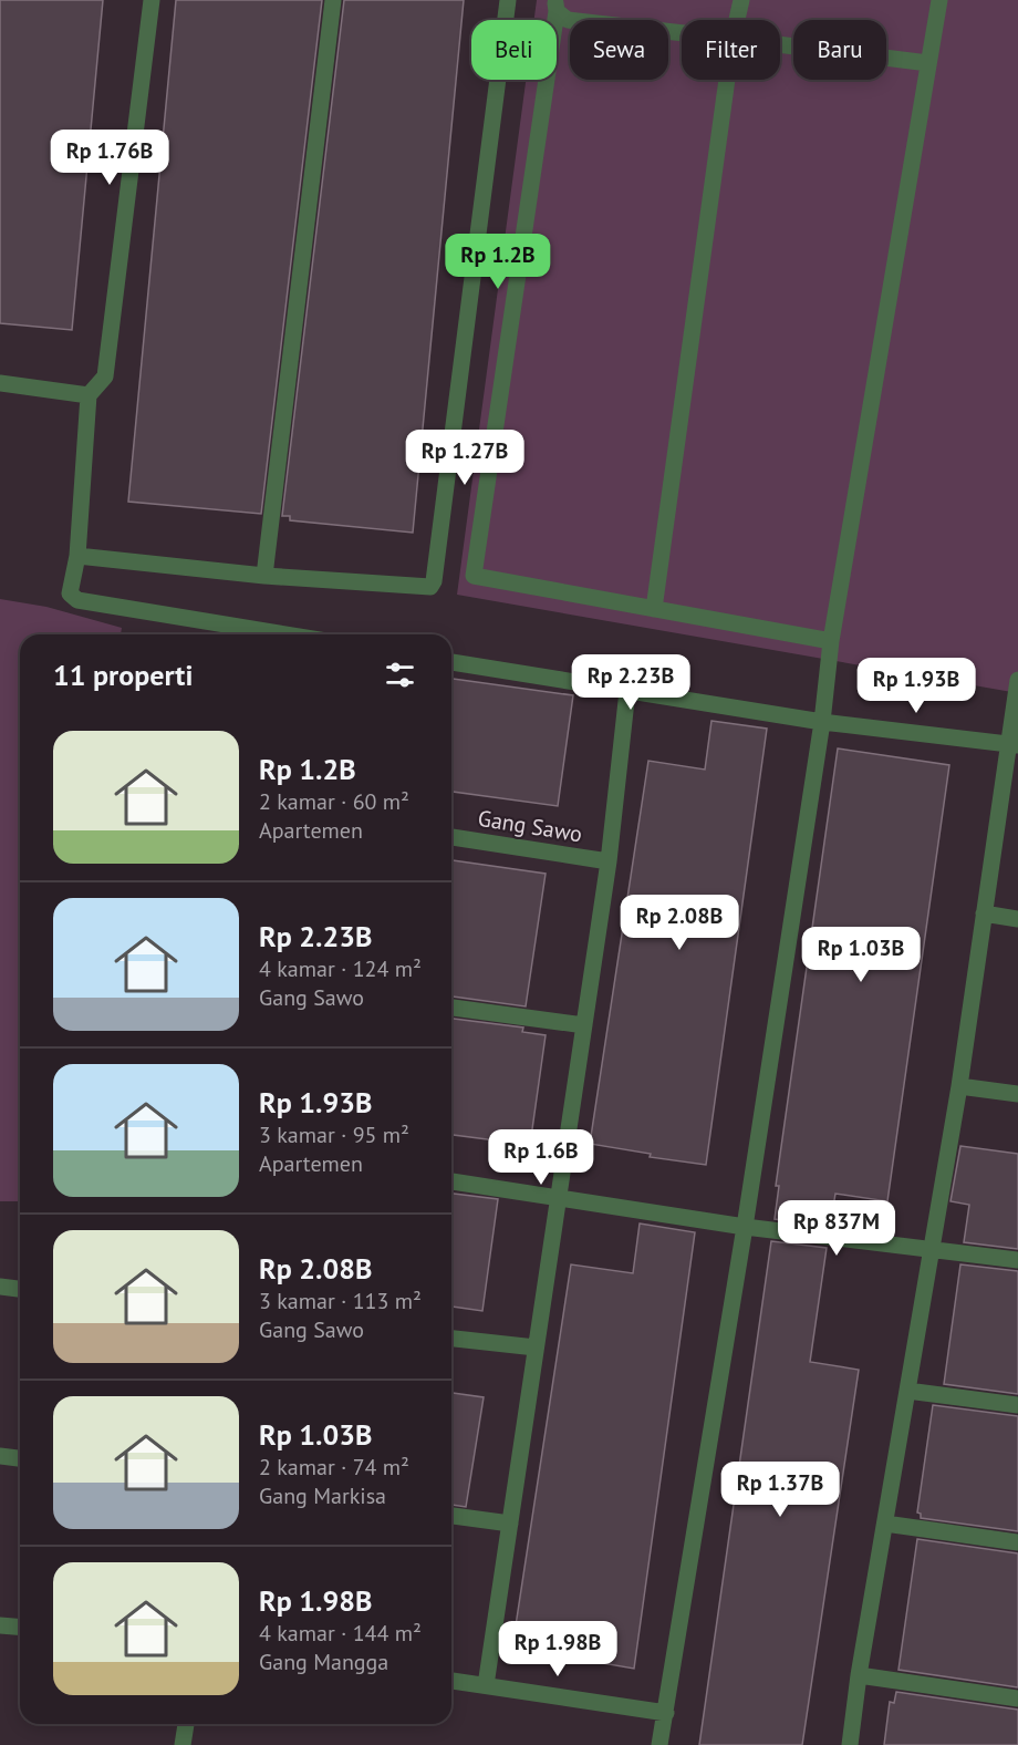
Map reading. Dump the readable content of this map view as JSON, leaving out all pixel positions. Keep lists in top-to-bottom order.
{
  "streets": {
    "street": ["Gang Sawo"]
  },
  "page": {
    "chip": [
      "Beli",
      "Sewa",
      "Filter",
      "Baru"
    ],
    "price": [
      "Rp 1.76B",
      "Rp 1.2B",
      "Rp 1.27B",
      "Rp 2.23B",
      "Rp 1.93B",
      "Rp 2.08B",
      "Rp 1.03B",
      "Rp 1.6B",
      "Rp 837M",
      "Rp 1.37B",
      "Rp 1.98B"
    ],
    "heading": "11 properti",
    "list": [
      {
        "name": "Rp 1.2B",
        "note": "2 kamar · 60 m² · Apartemen"
      },
      {
        "name": "Rp 2.23B",
        "note": "4 kamar · 124 m² · Gang Sawo"
      },
      {
        "name": "Rp 1.93B",
        "note": "3 kamar · 95 m² · Apartemen"
      },
      {
        "name": "Rp 2.08B",
        "note": "3 kamar · 113 m² · Gang Sawo"
      },
      {
        "name": "Rp 1.03B",
        "note": "2 kamar · 74 m² · Gang Markisa"
      },
      {
        "name": "Rp 1.98B",
        "note": "4 kamar · 144 m² · Gang Mangga"
      }
    ]
  }
}
